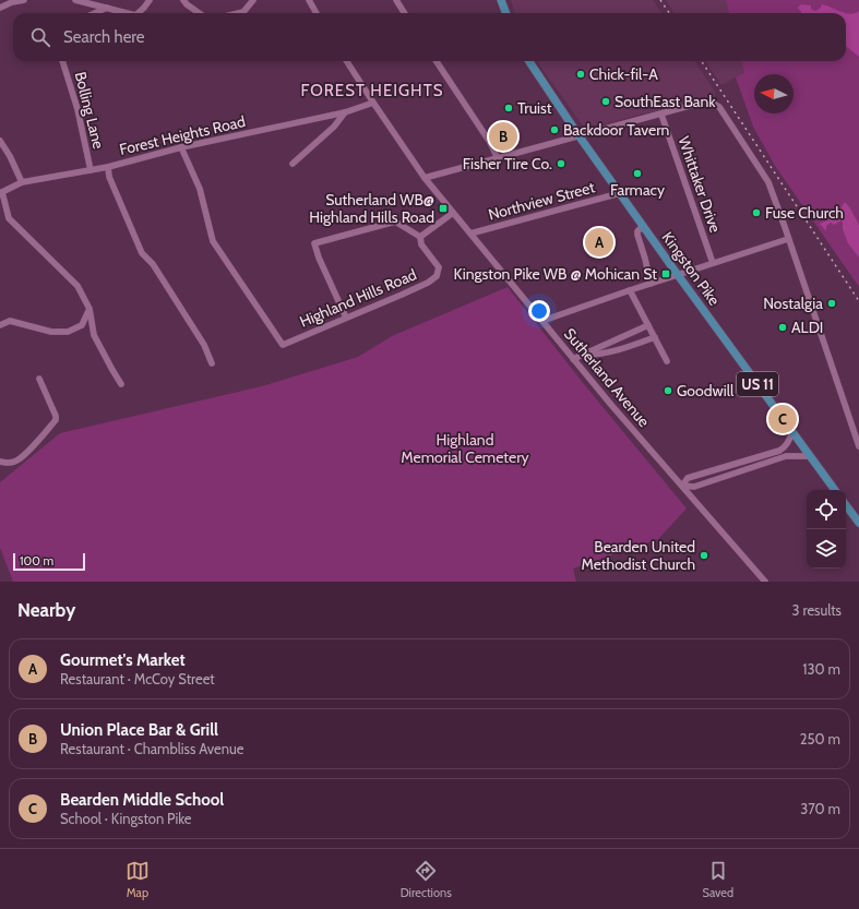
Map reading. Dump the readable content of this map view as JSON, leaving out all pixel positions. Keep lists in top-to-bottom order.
{
  "streets": {
    "main road": ["Kingston Pike", "US 11"],
    "street": [
      "Bolling Lane",
      "Forest Heights Road",
      "Whittaker Drive",
      "Northview Street",
      "Highland Hills Road",
      "Sutherland Avenue"
    ]
  },
  "crossings": [
    ["Bolling Lane", "Forest Heights Road"],
    ["Forest Heights Road", "Highland Hills Road"],
    ["Forest Heights Road", "Sutherland Avenue"],
    ["Northview Street", "Kingston Pike"],
    ["Northview Street", "Sutherland Avenue"]
  ],
  "districts": ["FOREST HEIGHTS"],
  "parks": ["Highland Memorial Cemetery"],
  "places": {
    "other": [
      "Chick-fil-A",
      "SouthEast Bank",
      "Truist",
      "Backdoor Tavern",
      "Fisher Tire Co.",
      "Farmacy",
      "Fuse Church",
      "Nostalgia",
      "ALDI",
      "Goodwill",
      "Bearden United Methodist Church"
    ],
    "transit": ["Sutherland WB@ Highland Hills Road", "Kingston Pike WB @ Mohican St"]
  },
  "scale_bar": "100 m",
  "north": "left",
  "page": {
    "search": "Search here",
    "pins": ["B", "A", "C"],
    "scale": "100 m",
    "heading": ["Nearby", "3 results"],
    "list": [
      {
        "mark": "A",
        "name": "Gourmet's Market",
        "note": "Restaurant · McCoy Street",
        "value": "130 m"
      },
      {
        "mark": "B",
        "name": "Union Place Bar & Grill",
        "note": "Restaurant · Chambliss Avenue",
        "value": "250 m"
      },
      {
        "mark": "C",
        "name": "Bearden Middle School",
        "note": "School · Kingston Pike",
        "value": "370 m"
      }
    ],
    "nav": ["Map", "Directions", "Saved"]
  }
}
